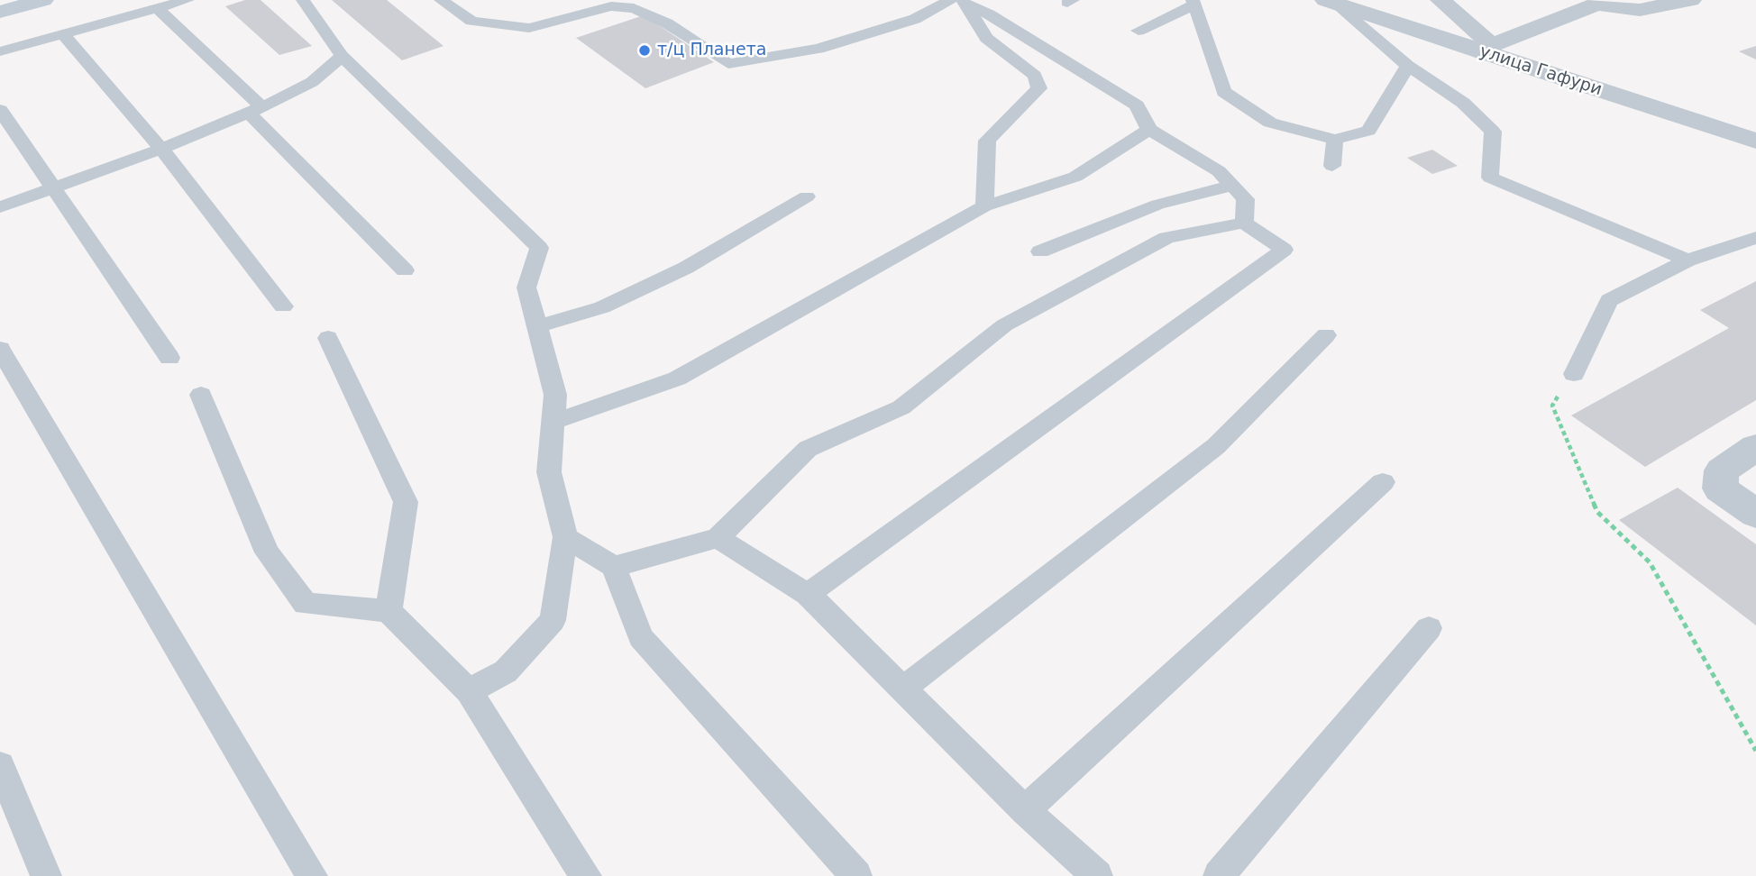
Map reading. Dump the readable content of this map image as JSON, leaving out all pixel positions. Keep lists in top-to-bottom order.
{
  "streets": {
    "street": ["улица Гафури"]
  },
  "places": ["т/ц Планета"]
}
